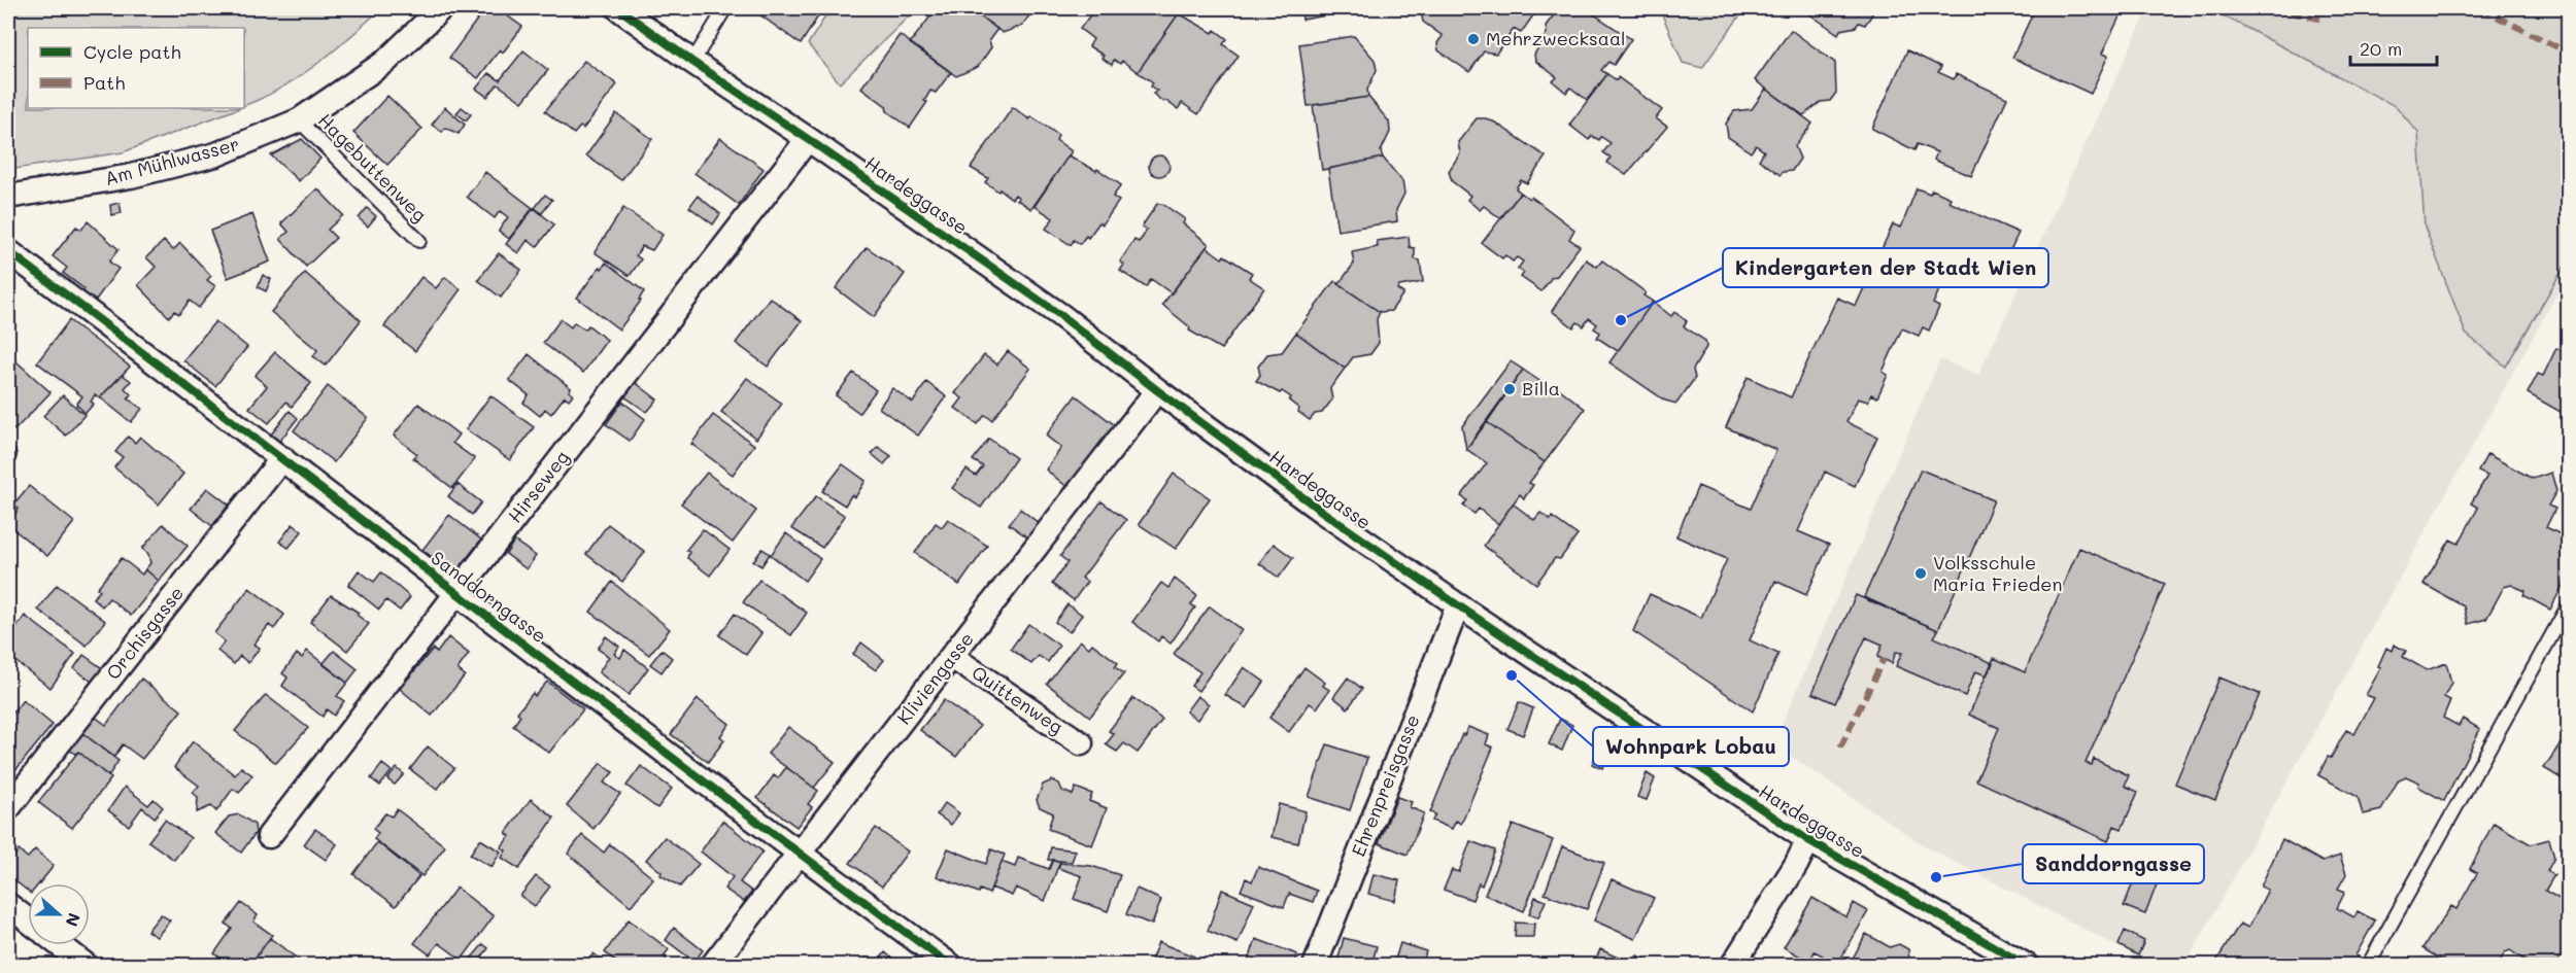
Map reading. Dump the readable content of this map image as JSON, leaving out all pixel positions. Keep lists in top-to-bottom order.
{
  "streets": {
    "street": [
      "Am Mühlwasser",
      "Hardeggasse",
      "Hirseweg",
      "Sanddorngasse",
      "Orchisgasse",
      "Kliviengasse",
      "Quittenweg",
      "Ehrenpreisgasse"
    ],
    "lane": ["Hagebuttenweg"]
  },
  "crossings": [
    ["Am Mühlwasser", "Hagebuttenweg"],
    ["Hardeggasse", "Hirseweg"],
    ["Hardeggasse", "Kliviengasse"],
    ["Hardeggasse", "Ehrenpreisgasse"],
    ["Hirseweg", "Sanddorngasse"],
    ["Sanddorngasse", "Orchisgasse"],
    ["Sanddorngasse", "Kliviengasse"],
    ["Kliviengasse", "Quittenweg"]
  ],
  "places": [
    "Mehrzwecksaal",
    "Kindergarten der Stadt Wien",
    "Billa",
    "Volksschule Maria Frieden",
    "Wohnpark Lobau",
    "Sanddorngasse"
  ],
  "legend": ["Cycle path", "Path"],
  "scale_bar": "20 m",
  "north": "right"
}
